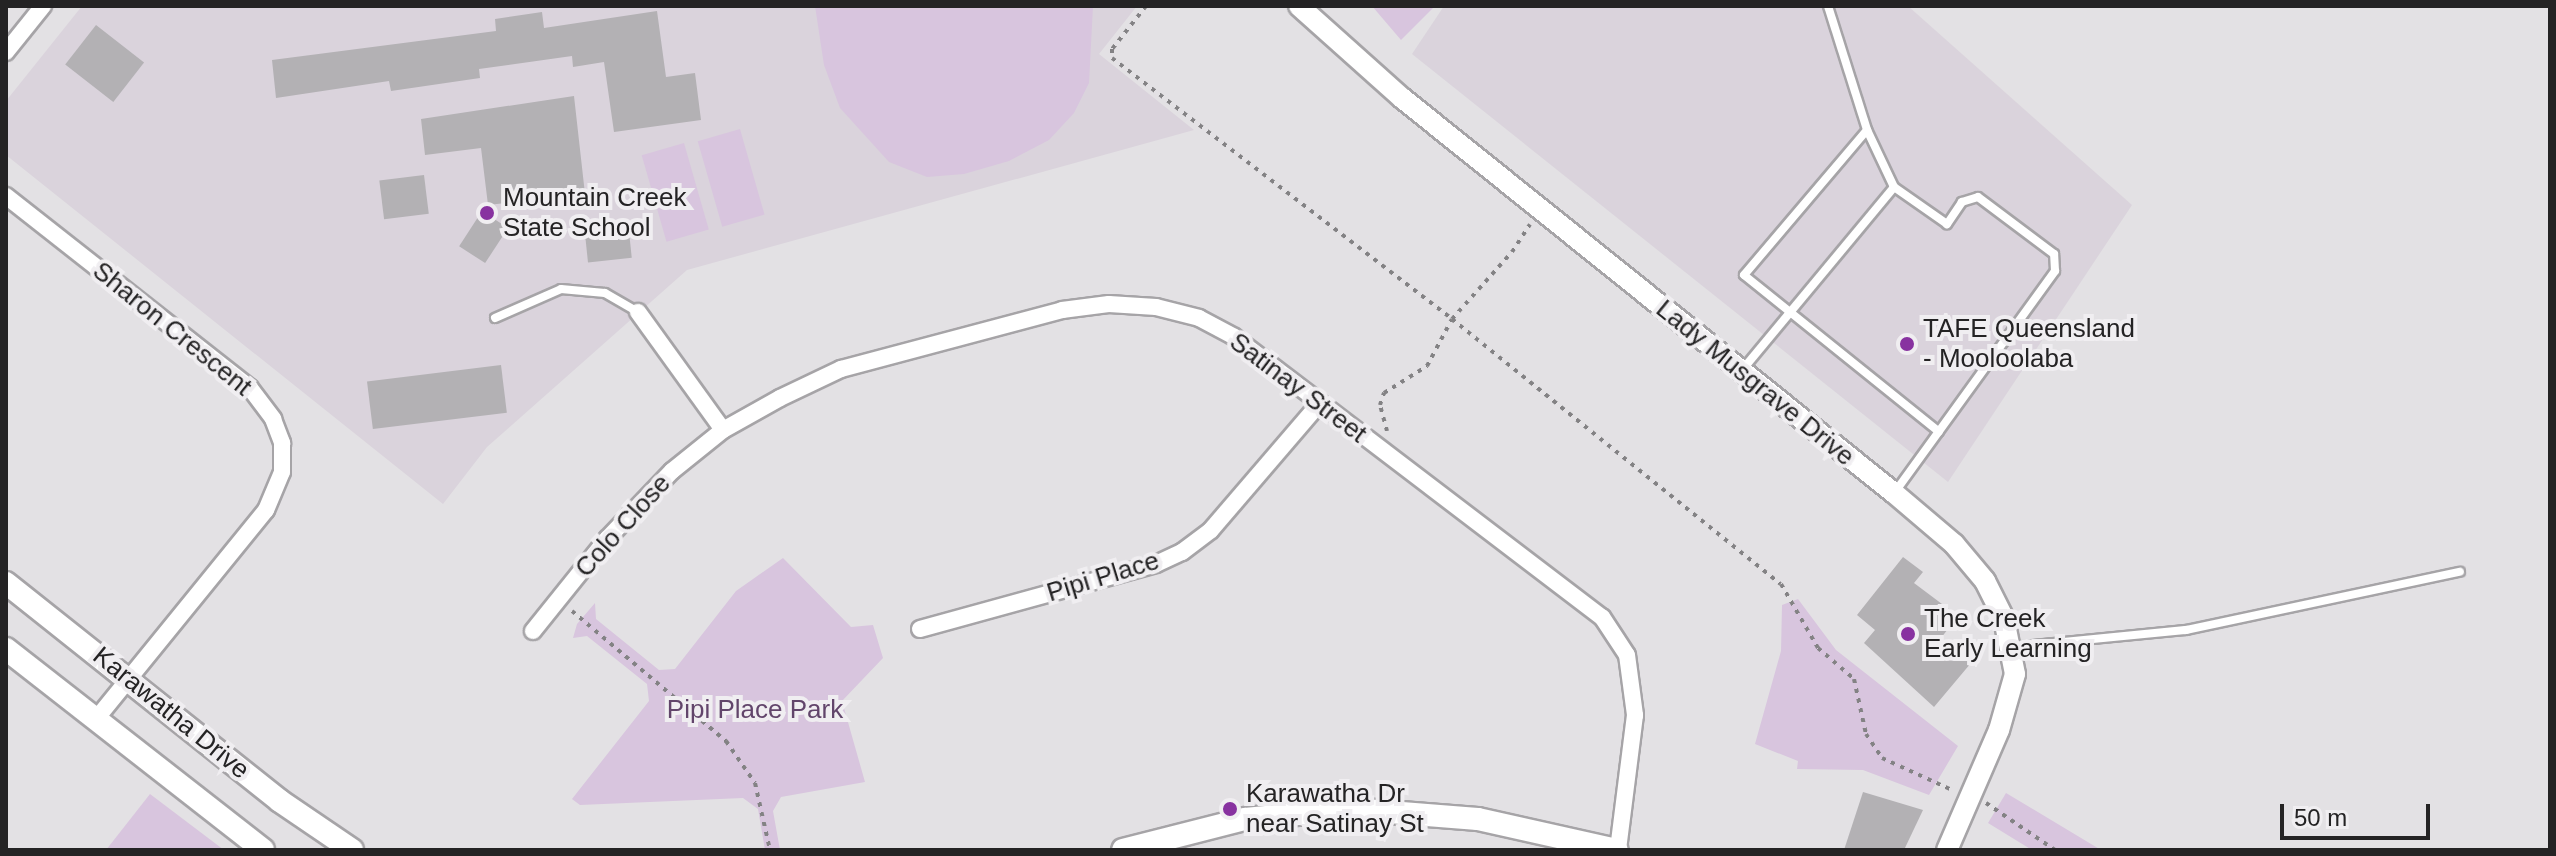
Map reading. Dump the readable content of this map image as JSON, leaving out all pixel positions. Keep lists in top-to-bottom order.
{
  "streets": {
    "main road": ["Karawatha Drive"],
    "street": [
      "Sharon Crescent",
      "Lady Musgrave Drive",
      "Satinay Street",
      "Colo Close",
      "Pipi Place"
    ]
  },
  "crossings": [
    ["Sharon Crescent", "Karawatha Drive"],
    ["Satinay Street", "Colo Close"],
    ["Satinay Street", "Pipi Place"]
  ],
  "parks": ["Pipi Place Park"],
  "places": [
    "Mountain Creek State School",
    "TAFE Queensland - Mooloolaba",
    "The Creek Early Learning",
    "Karawatha Dr near Satinay St"
  ],
  "scale_bar": "50 m"
}
